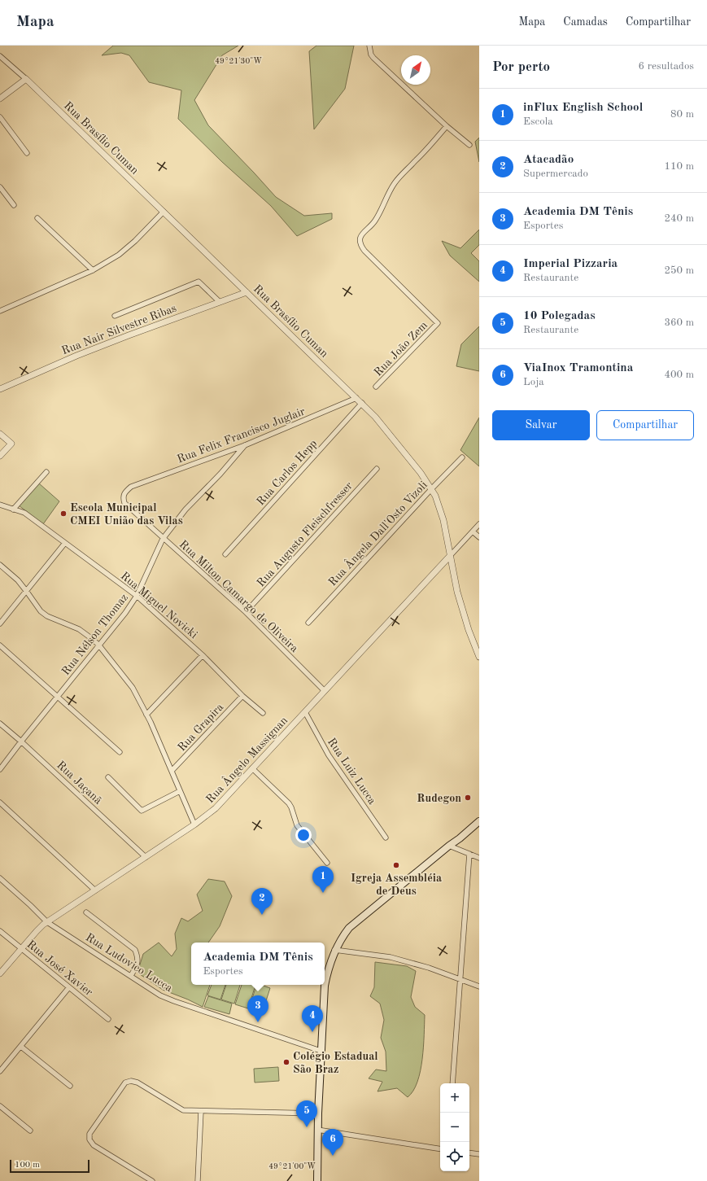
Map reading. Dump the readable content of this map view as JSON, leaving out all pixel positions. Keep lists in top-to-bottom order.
{
  "streets": {
    "street": [
      "Rua Brasílio Cuman",
      "Rua Nair Silvestre Ribas",
      "Rua João Zem",
      "Rua Felix Francisco Juglair",
      "Rua Carlos Hepp",
      "Rua Ângela Dall'Osto Vizoli",
      "Rua Augusto Fleischfresser",
      "Rua Milton Camargo de Oliveira",
      "Rua Miguel Novicki",
      "Rua Nélson Thomaz",
      "Rua Grapira",
      "Rua Ângelo Massignan",
      "Rua Luiz Lucca",
      "Rua Jaçanã",
      "Rua Ludovico Lucca",
      "Rua José Xavier"
    ]
  },
  "crossings": [
    ["Rua Brasílio Cuman", "Rua Nair Silvestre Ribas"],
    ["Rua Brasílio Cuman", "Rua Felix Francisco Juglair"],
    ["Rua Brasílio Cuman", "Rua Carlos Hepp"],
    ["Rua Brasílio Cuman", "Rua Ângela Dall'Osto Vizoli"],
    ["Rua Brasílio Cuman", "Rua Ângelo Massignan"],
    ["Rua Felix Francisco Juglair", "Rua Milton Camargo de Oliveira"],
    ["Rua Felix Francisco Juglair", "Rua Nélson Thomaz"],
    ["Rua Augusto Fleischfresser", "Rua Milton Camargo de Oliveira"],
    ["Rua Milton Camargo de Oliveira", "Rua Nélson Thomaz"],
    ["Rua Milton Camargo de Oliveira", "Rua Ângelo Massignan"],
    ["Rua Miguel Novicki", "Rua Nélson Thomaz"],
    ["Rua Miguel Novicki", "Rua Grapira"],
    ["Rua Nélson Thomaz", "Rua Jaçanã"],
    ["Rua Ângelo Massignan", "Rua Luiz Lucca"],
    ["Rua Ângelo Massignan", "Rua Jaçanã"],
    ["Rua Ângelo Massignan", "Rua Ludovico Lucca"],
    ["Rua Ângelo Massignan", "Rua José Xavier"]
  ],
  "places": [
    "Escola Municipal CMEI União das Vilas",
    "Rudegon",
    "Igreja Assembléia de Deus",
    "Colégio Estadual São Braz"
  ],
  "scale_bar": "100 m",
  "north": "top right",
  "page": {
    "header": "Mapa",
    "nav": ["Mapa", "Camadas", "Compartilhar"],
    "heading": ["Por perto", "6 resultados"],
    "list": [
      {
        "mark": "1",
        "name": "inFlux English School",
        "note": "Escola",
        "value": "80 m"
      },
      {
        "mark": "2",
        "name": "Atacadão",
        "note": "Supermercado",
        "value": "110 m"
      },
      {
        "mark": "3",
        "name": "Academia DM Tênis",
        "note": "Esportes",
        "value": "240 m"
      },
      {
        "mark": "4",
        "name": "Imperial Pizzaria",
        "note": "Restaurante",
        "value": "250 m"
      },
      {
        "mark": "5",
        "name": "10 Polegadas",
        "note": "Restaurante",
        "value": "360 m"
      },
      {
        "mark": "6",
        "name": "ViaInox Tramontina",
        "note": "Loja",
        "value": "400 m"
      }
    ],
    "buttons": ["Salvar", "Compartilhar"],
    "pins": [
      "1",
      "2",
      "3",
      "4",
      "5",
      "6"
    ],
    "popup": ["Academia DM Tênis", "Esportes"],
    "map_buttons": ["+", "−"],
    "scale": "100 m"
  },
  "coordinates": ["49°21'30\"W", "49°21'00\"W"]
}
